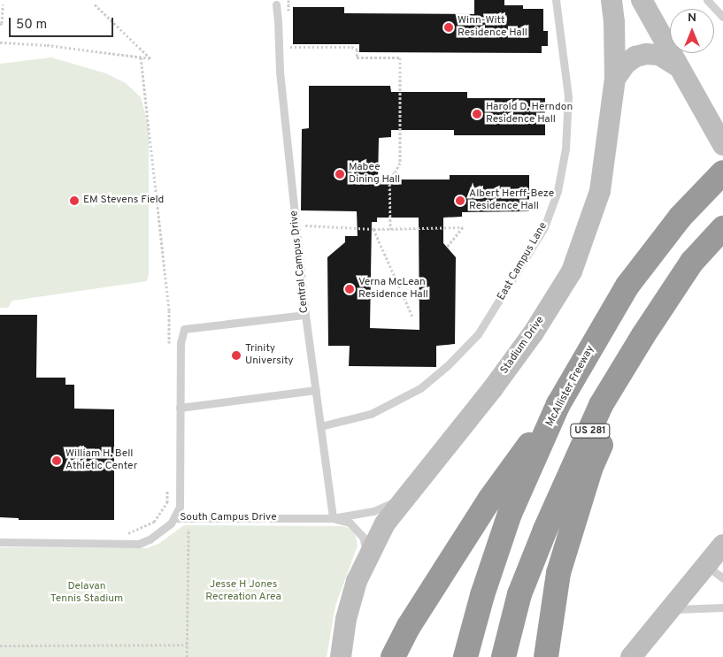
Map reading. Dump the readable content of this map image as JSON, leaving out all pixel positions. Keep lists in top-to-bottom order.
{
  "streets": {
    "highway": ["McAllister Freeway", "US 281"],
    "main road": ["Stadium Drive"],
    "lane": ["Central Campus Drive", "East Campus Lane", "South Campus Drive"]
  },
  "crossings": [
    ["Central Campus Drive", "East Campus Lane"],
    ["Central Campus Drive", "South Campus Drive"]
  ],
  "parks": ["Jesse H Jones Recreation Area", "Delavan Tennis Stadium"],
  "places": [
    "Winn-Witt Residence Hall",
    "Harold D. Herndon Residence Hall",
    "Mabee Dining Hall",
    "EM Stevens Field",
    "Albert Herff-Beze Residence Hall",
    "Verna McLean Residence Hall",
    "Trinity University",
    "William H. Bell Athletic Center"
  ],
  "scale_bar": "50 m",
  "north": "top"
}
